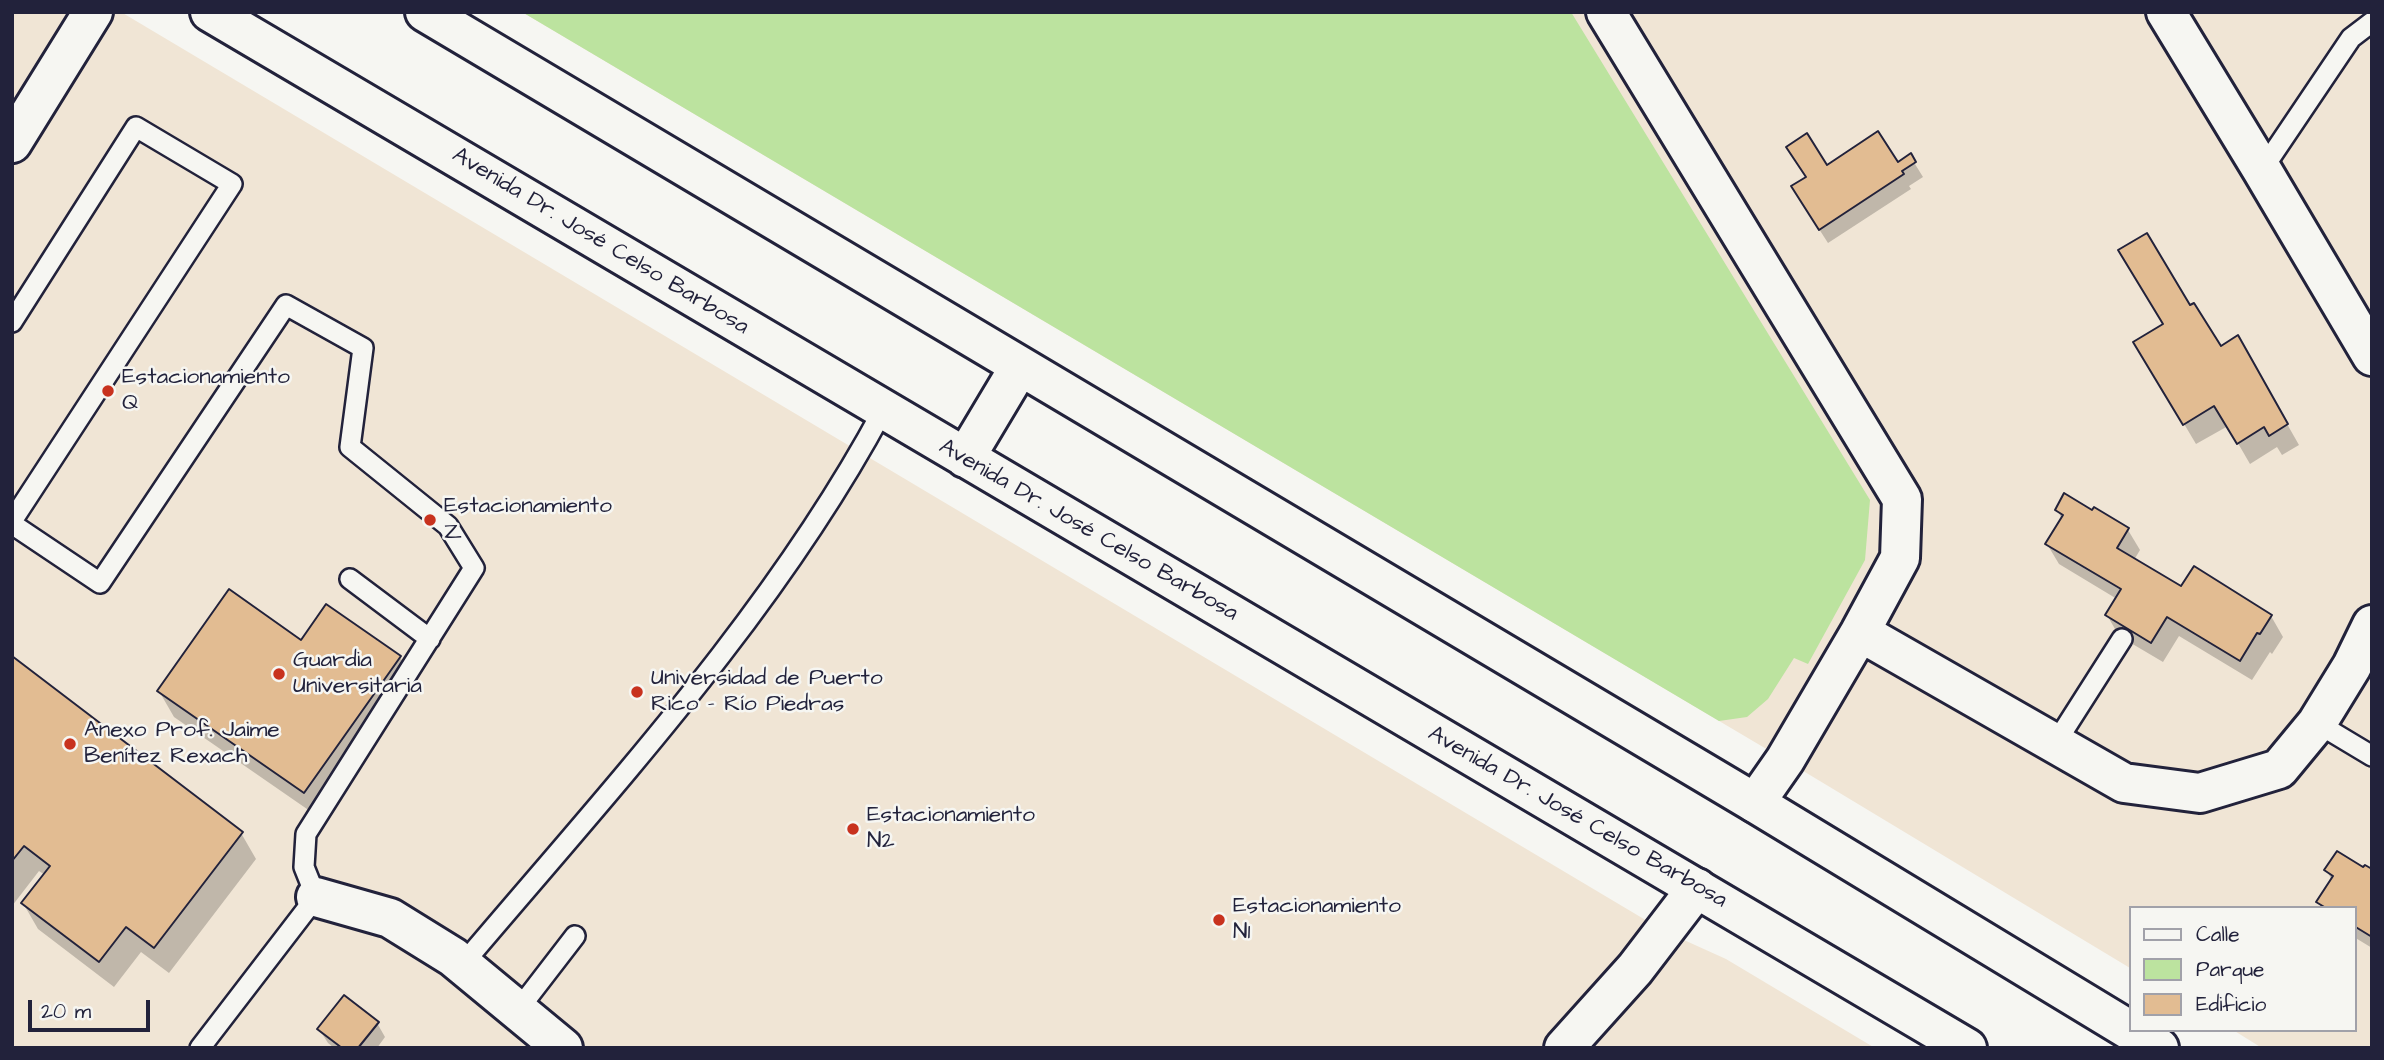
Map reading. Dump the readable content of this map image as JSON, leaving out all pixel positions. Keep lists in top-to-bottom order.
{
  "streets": {
    "main road": ["Avenida Dr. José Celso Barbosa"]
  },
  "places": [
    "Estacionamiento Q",
    "Estacionamiento Z",
    "Guardia Universitaria",
    "Universidad de Puerto Rico - Río Piedras",
    "Anexo Prof. Jaime Benítez Rexach",
    "Estacionamiento N2",
    "Estacionamiento N1"
  ],
  "legend": ["Calle", "Parque", "Edificio"],
  "scale_bar": "20 m"
}
